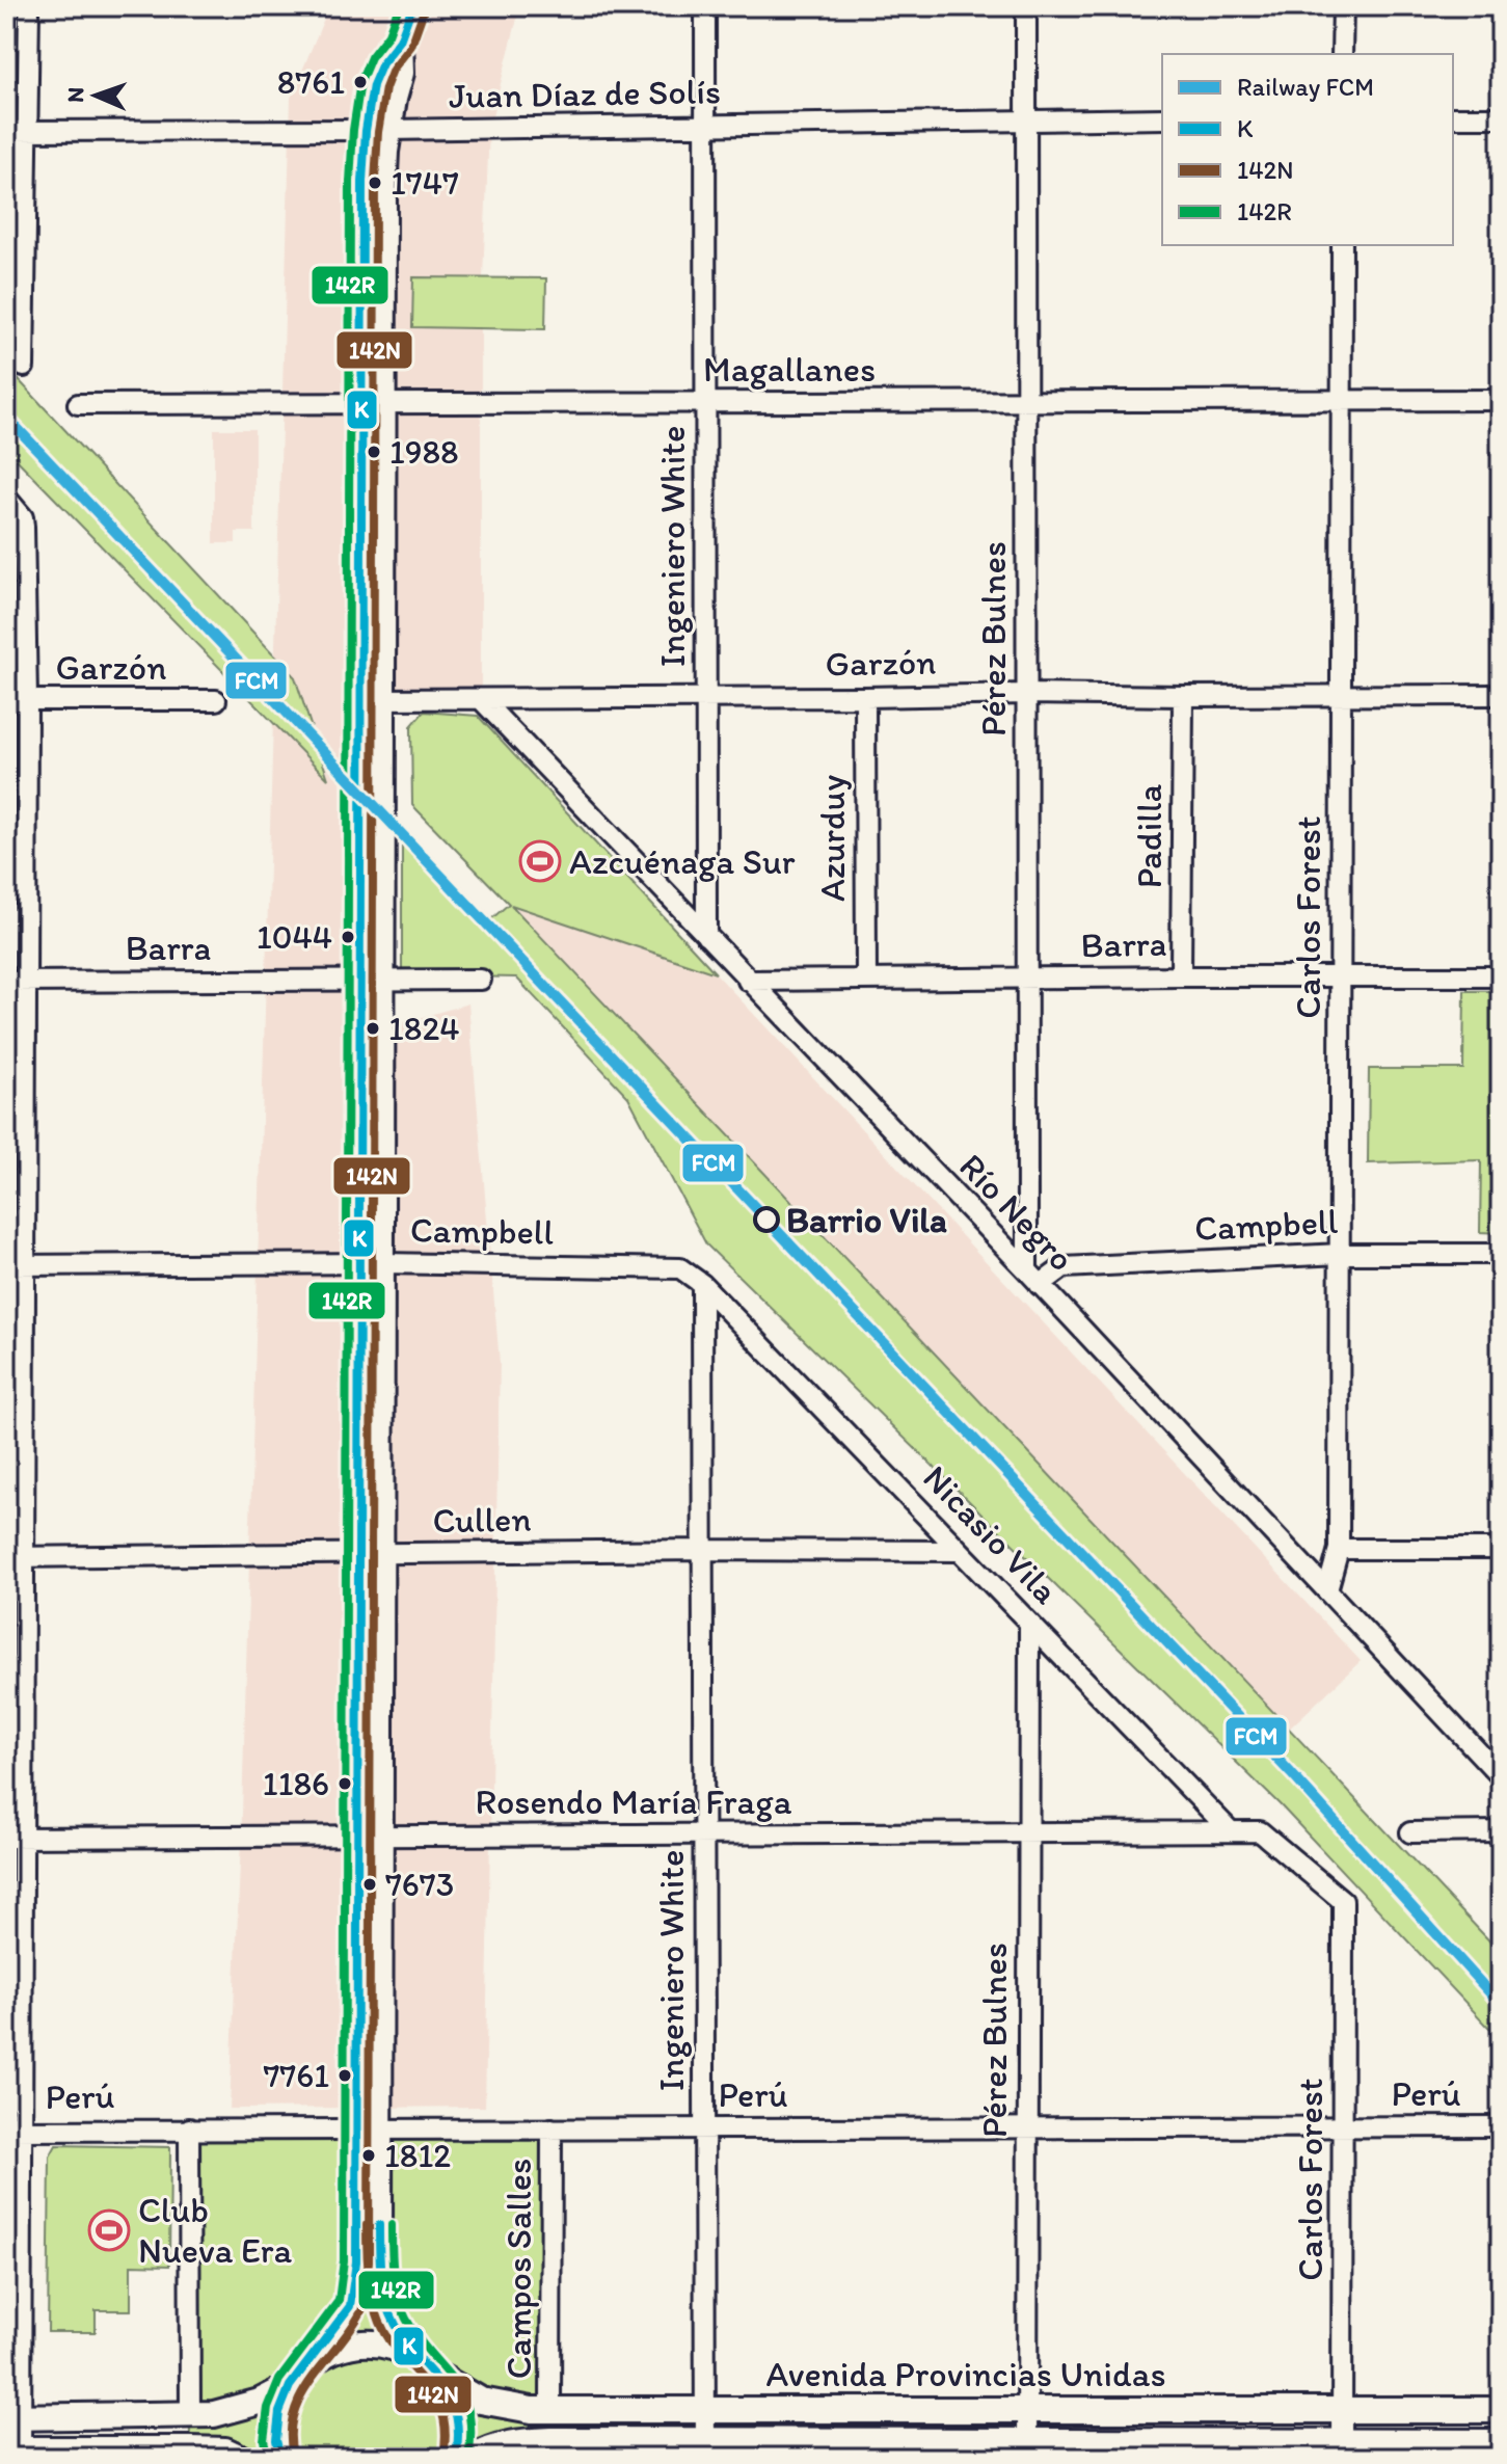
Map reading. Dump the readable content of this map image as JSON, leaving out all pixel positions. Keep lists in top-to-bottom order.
{
  "streets": {
    "main road": ["Avenida Provincias Unidas"],
    "street": [
      "Juan Díaz de Solís",
      "Magallanes",
      "Ingeniero White",
      "Pérez Bulnes",
      "Garzón",
      "Padilla",
      "Azurduy",
      "Carlos Forest",
      "Barra",
      "Río Negro",
      "Campbell",
      "Cullen",
      "Nicasio Vila",
      "Rosendo María Fraga",
      "Perú",
      "Campos Salles"
    ]
  },
  "crossings": [
    ["Juan Díaz de Solís", "Ingeniero White"],
    ["Juan Díaz de Solís", "Pérez Bulnes"],
    ["Magallanes", "Ingeniero White"],
    ["Magallanes", "Pérez Bulnes"],
    ["Magallanes", "Carlos Forest"],
    ["Ingeniero White", "Garzón"],
    ["Ingeniero White", "Río Negro"],
    ["Ingeniero White", "Campbell"],
    ["Ingeniero White", "Cullen"],
    ["Ingeniero White", "Nicasio Vila"],
    ["Ingeniero White", "Rosendo María Fraga"],
    ["Ingeniero White", "Perú"],
    ["Ingeniero White", "Avenida Provincias Unidas"],
    ["Pérez Bulnes", "Garzón"],
    ["Pérez Bulnes", "Barra"],
    ["Pérez Bulnes", "Río Negro"],
    ["Pérez Bulnes", "Campbell"],
    ["Pérez Bulnes", "Nicasio Vila"],
    ["Pérez Bulnes", "Rosendo María Fraga"],
    ["Pérez Bulnes", "Perú"],
    ["Pérez Bulnes", "Avenida Provincias Unidas"],
    ["Garzón", "Padilla"],
    ["Garzón", "Azurduy"],
    ["Garzón", "Carlos Forest"],
    ["Garzón", "Río Negro"],
    ["Padilla", "Barra"],
    ["Azurduy", "Barra"],
    ["Carlos Forest", "Barra"],
    ["Carlos Forest", "Río Negro"],
    ["Carlos Forest", "Campbell"],
    ["Carlos Forest", "Rosendo María Fraga"],
    ["Carlos Forest", "Perú"],
    ["Carlos Forest", "Avenida Provincias Unidas"],
    ["Barra", "Río Negro"],
    ["Río Negro", "Campbell"],
    ["Campbell", "Nicasio Vila"],
    ["Cullen", "Nicasio Vila"],
    ["Nicasio Vila", "Rosendo María Fraga"],
    ["Perú", "Campos Salles"],
    ["Campos Salles", "Avenida Provincias Unidas"]
  ],
  "places": {
    "other": [
      "8761",
      "1747",
      "1988",
      "1044",
      "1824",
      "Barrio Vila",
      "1186",
      "7673",
      "7761",
      "1812"
    ],
    "sports": ["Azcuénaga Sur", "Club Nueva Era"]
  },
  "lines": [
    "transit line K",
    "transit line 142R",
    "transit line 142N",
    "rail line FCM"
  ],
  "legend": [
    "Railway FCM",
    "K",
    "142N",
    "142R"
  ],
  "north": "left"
}
